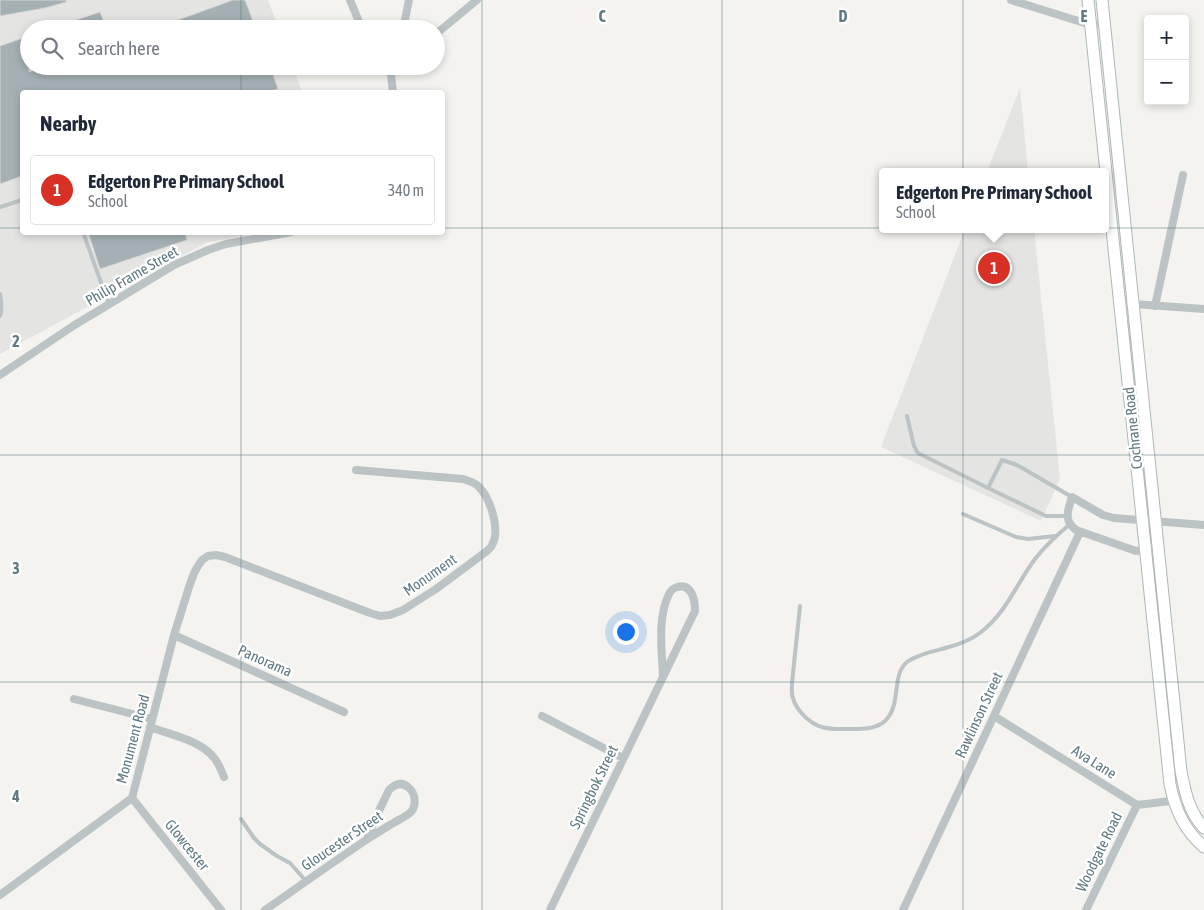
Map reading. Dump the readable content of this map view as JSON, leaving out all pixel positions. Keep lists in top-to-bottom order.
{
  "streets": {
    "street": [
      "Philip Frame Street",
      "Cochrane Road",
      "Monument",
      "Panorama",
      "Rawlinson Street",
      "Monument Road",
      "Ava Lane",
      "Springbok Street",
      "Gloucester Street",
      "Glowcester",
      "Woodgate Road"
    ]
  },
  "crossings": [
    ["Monument", "Monument Road"],
    ["Panorama", "Monument Road"],
    ["Rawlinson Street", "Ava Lane"],
    ["Monument Road", "Glowcester"],
    ["Ava Lane", "Woodgate Road"]
  ],
  "page": {
    "map_buttons": ["+", "−"],
    "search": "Search here",
    "heading": "Nearby",
    "list": [
      {
        "mark": "1",
        "name": "Edgerton Pre Primary School",
        "note": "School",
        "value": "340 m"
      }
    ],
    "popup": ["Edgerton Pre Primary School", "School"],
    "pins": "1"
  },
  "grid": {
    "columns": ["C", "D", "E"],
    "rows": ["2", "3", "4"]
  }
}
